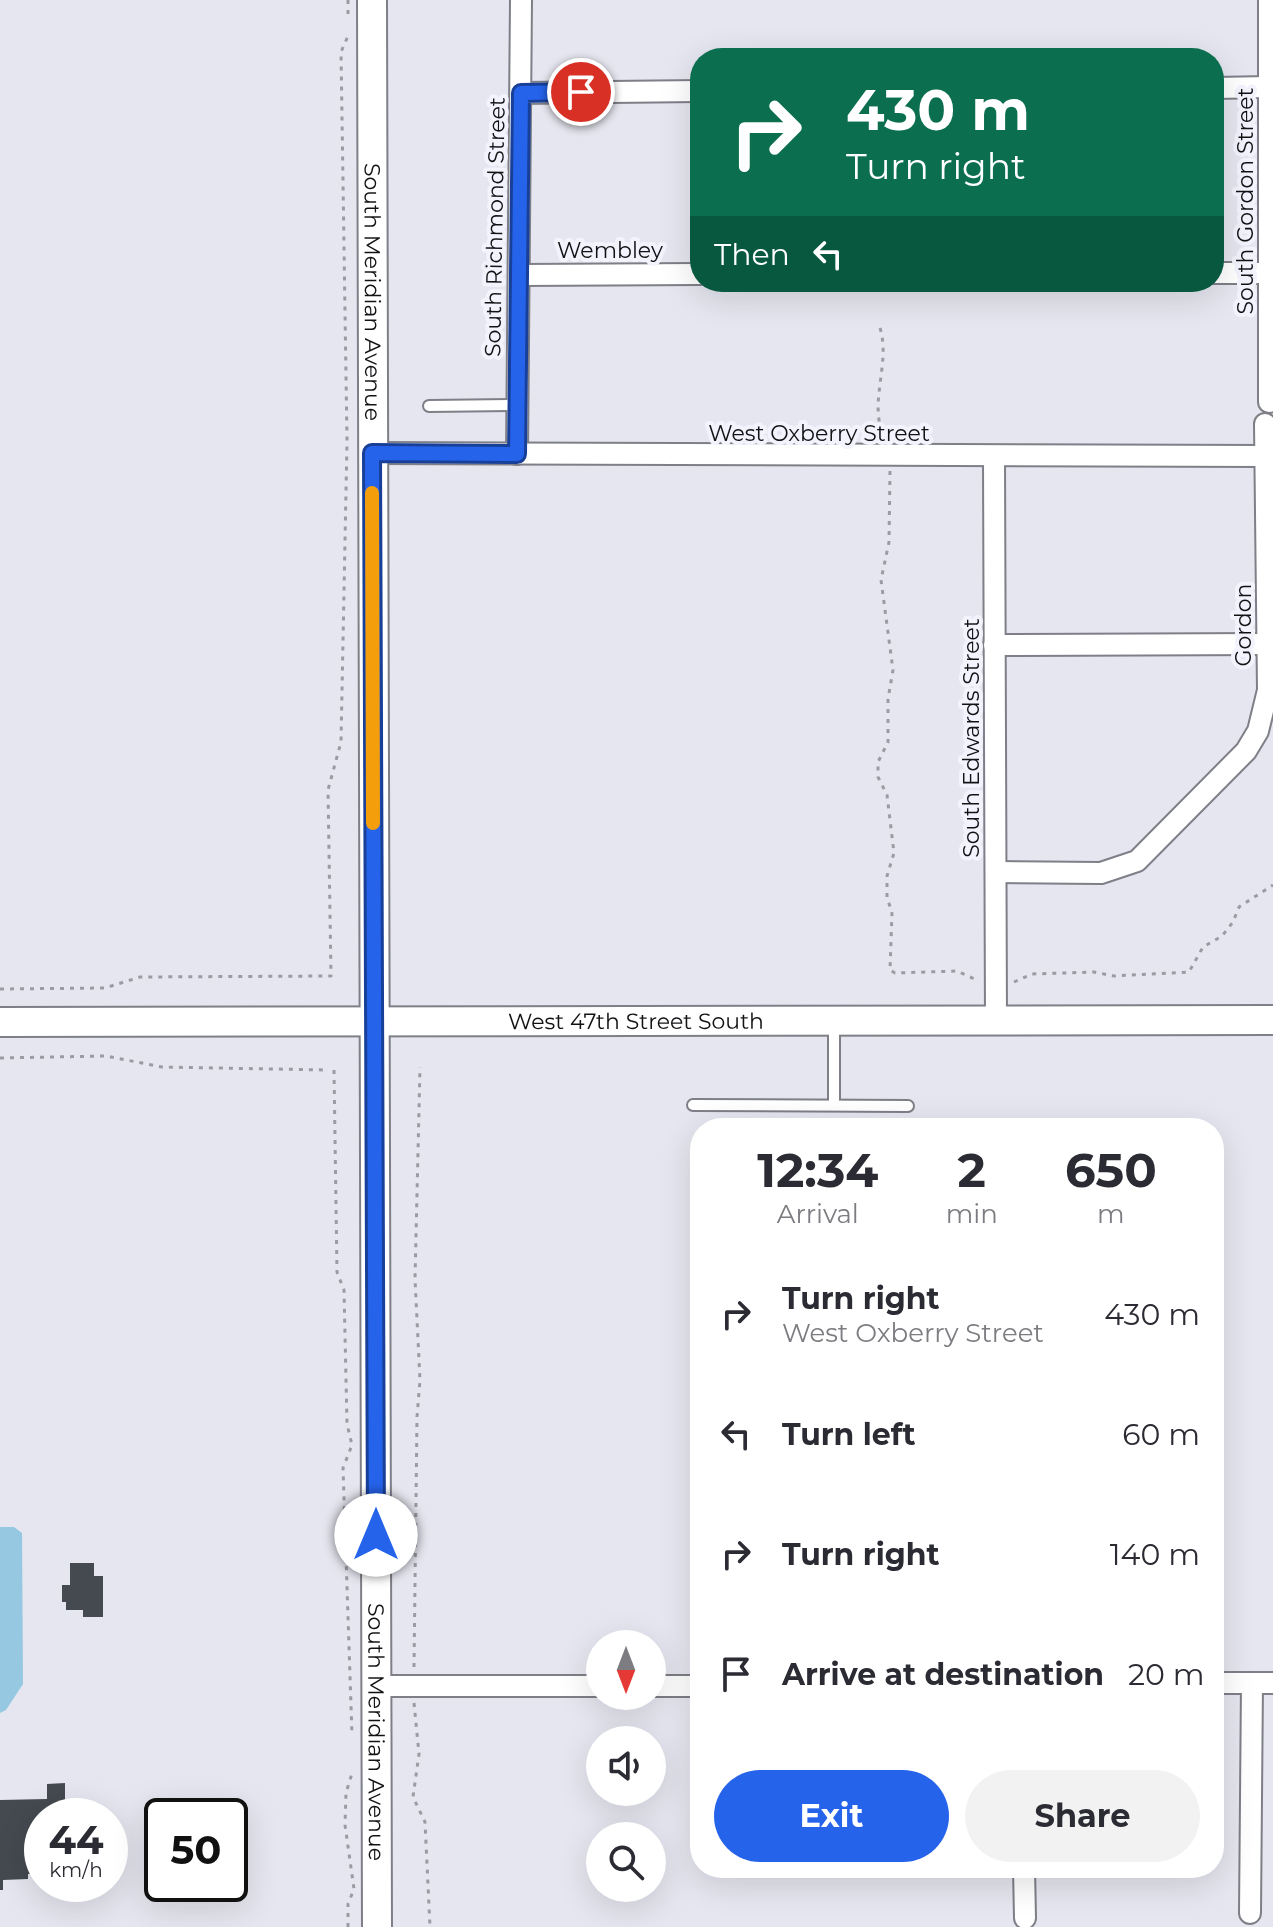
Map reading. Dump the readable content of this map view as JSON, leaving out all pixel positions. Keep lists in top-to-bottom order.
{
  "streets": {
    "main road": ["South Meridian Avenue", "West 47th Street South"],
    "street": [
      "South Gordon Street",
      "South Richmond Street",
      "Wembley",
      "West Oxberry Street",
      "Gordon",
      "South Edwards Street"
    ]
  },
  "crossings": [
    ["South Richmond Street", "Wembley"],
    ["South Richmond Street", "West Oxberry Street"],
    ["South Meridian Avenue", "West Oxberry Street"],
    ["South Meridian Avenue", "West 47th Street South"],
    ["West Oxberry Street", "Gordon"],
    ["West Oxberry Street", "South Edwards Street"],
    ["Gordon", "South Edwards Street"],
    ["South Edwards Street", "West 47th Street South"]
  ],
  "north": "bottom",
  "page": {
    "turn": ["430 m", "Turn right"],
    "then": "Then",
    "eta": [
      "12:34",
      "Arrival",
      "2",
      "min",
      "650",
      "m"
    ],
    "list": [
      {
        "name": "Turn right",
        "note": "West Oxberry Street",
        "value": "430 m"
      },
      {
        "name": "Turn left",
        "value": "60 m"
      },
      {
        "name": "Turn right",
        "value": "140 m"
      },
      {
        "name": "Arrive at destination",
        "value": "20 m"
      }
    ],
    "buttons": ["Exit", "Share"],
    "speed": "44 km/h",
    "limit": "50"
  }
}
